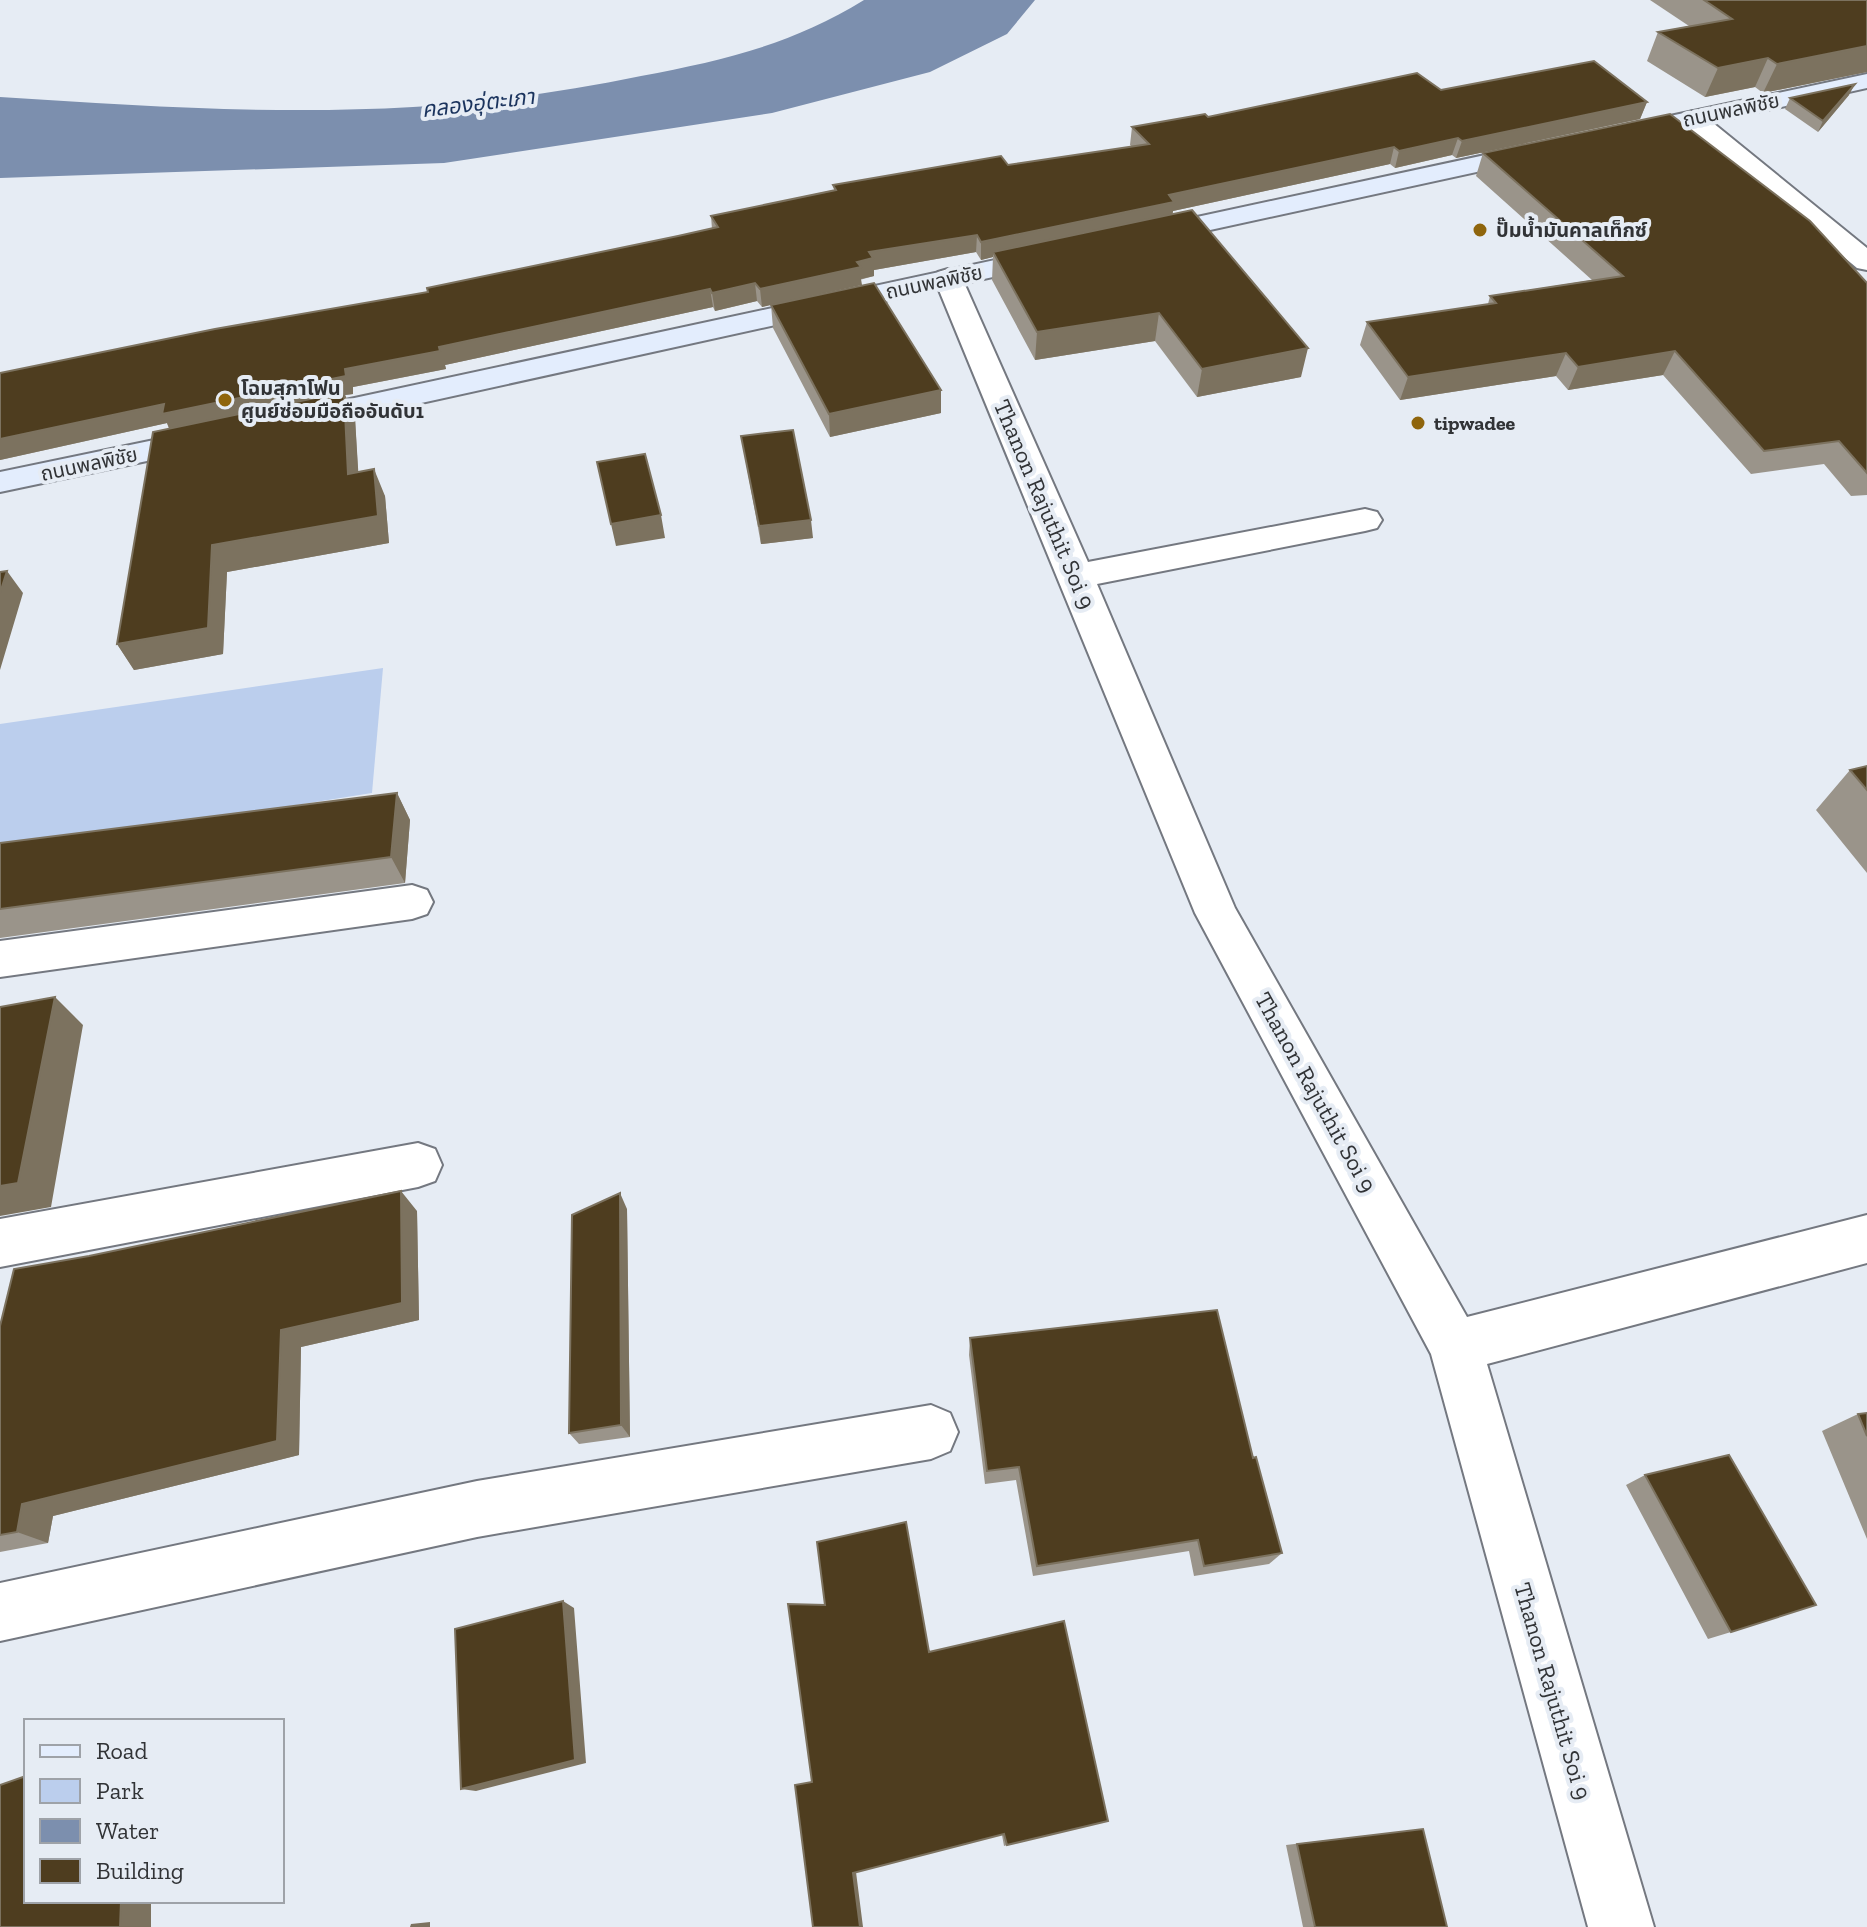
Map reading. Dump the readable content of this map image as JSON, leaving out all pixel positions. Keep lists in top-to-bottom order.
{
  "streets": {
    "street": ["ถนนพลพิชัย", "Thanon Rajuthit Soi 9"]
  },
  "crossings": [
    ["ถนนพลพิชัย", "Thanon Rajuthit Soi 9"]
  ],
  "water": ["คลองอุ่ตะเภา"],
  "places": ["ปั๊มน้ำมันคาลเท็กซ์", "โฉมสุภาโฟน ศูนย์ซ่อมมือถืออันดับ1", "tipwadee"],
  "legend": [
    "Road",
    "Park",
    "Water",
    "Building"
  ]
}
